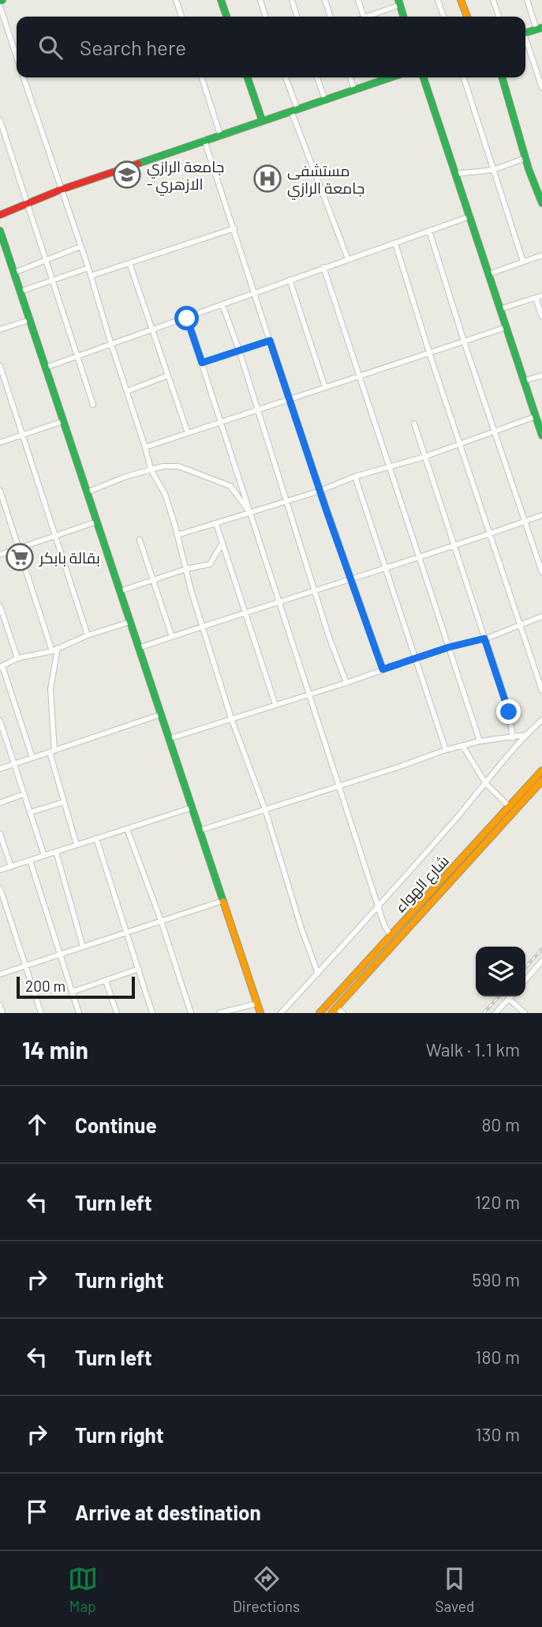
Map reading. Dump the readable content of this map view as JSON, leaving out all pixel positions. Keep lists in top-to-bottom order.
{
  "streets": {
    "street": ["شارع الهواء"]
  },
  "places": {
    "school or university": ["جامعة الرازي - الازهري"],
    "hospital": ["مستشفى جامعة الرازي"],
    "supermarket": ["بقالة بابكر"]
  },
  "scale_bar": "200 m",
  "page": {
    "search": "Search here",
    "scale": "200 m",
    "heading": ["14 min", "Walk · 1.1 km"],
    "list": [
      ["Continue", "80 m"],
      ["Turn left", "120 m"],
      ["Turn right", "590 m"],
      ["Turn left", "180 m"],
      ["Turn right", "130 m"],
      "Arrive at destination"
    ],
    "nav": ["Map", "Directions", "Saved"]
  }
}
